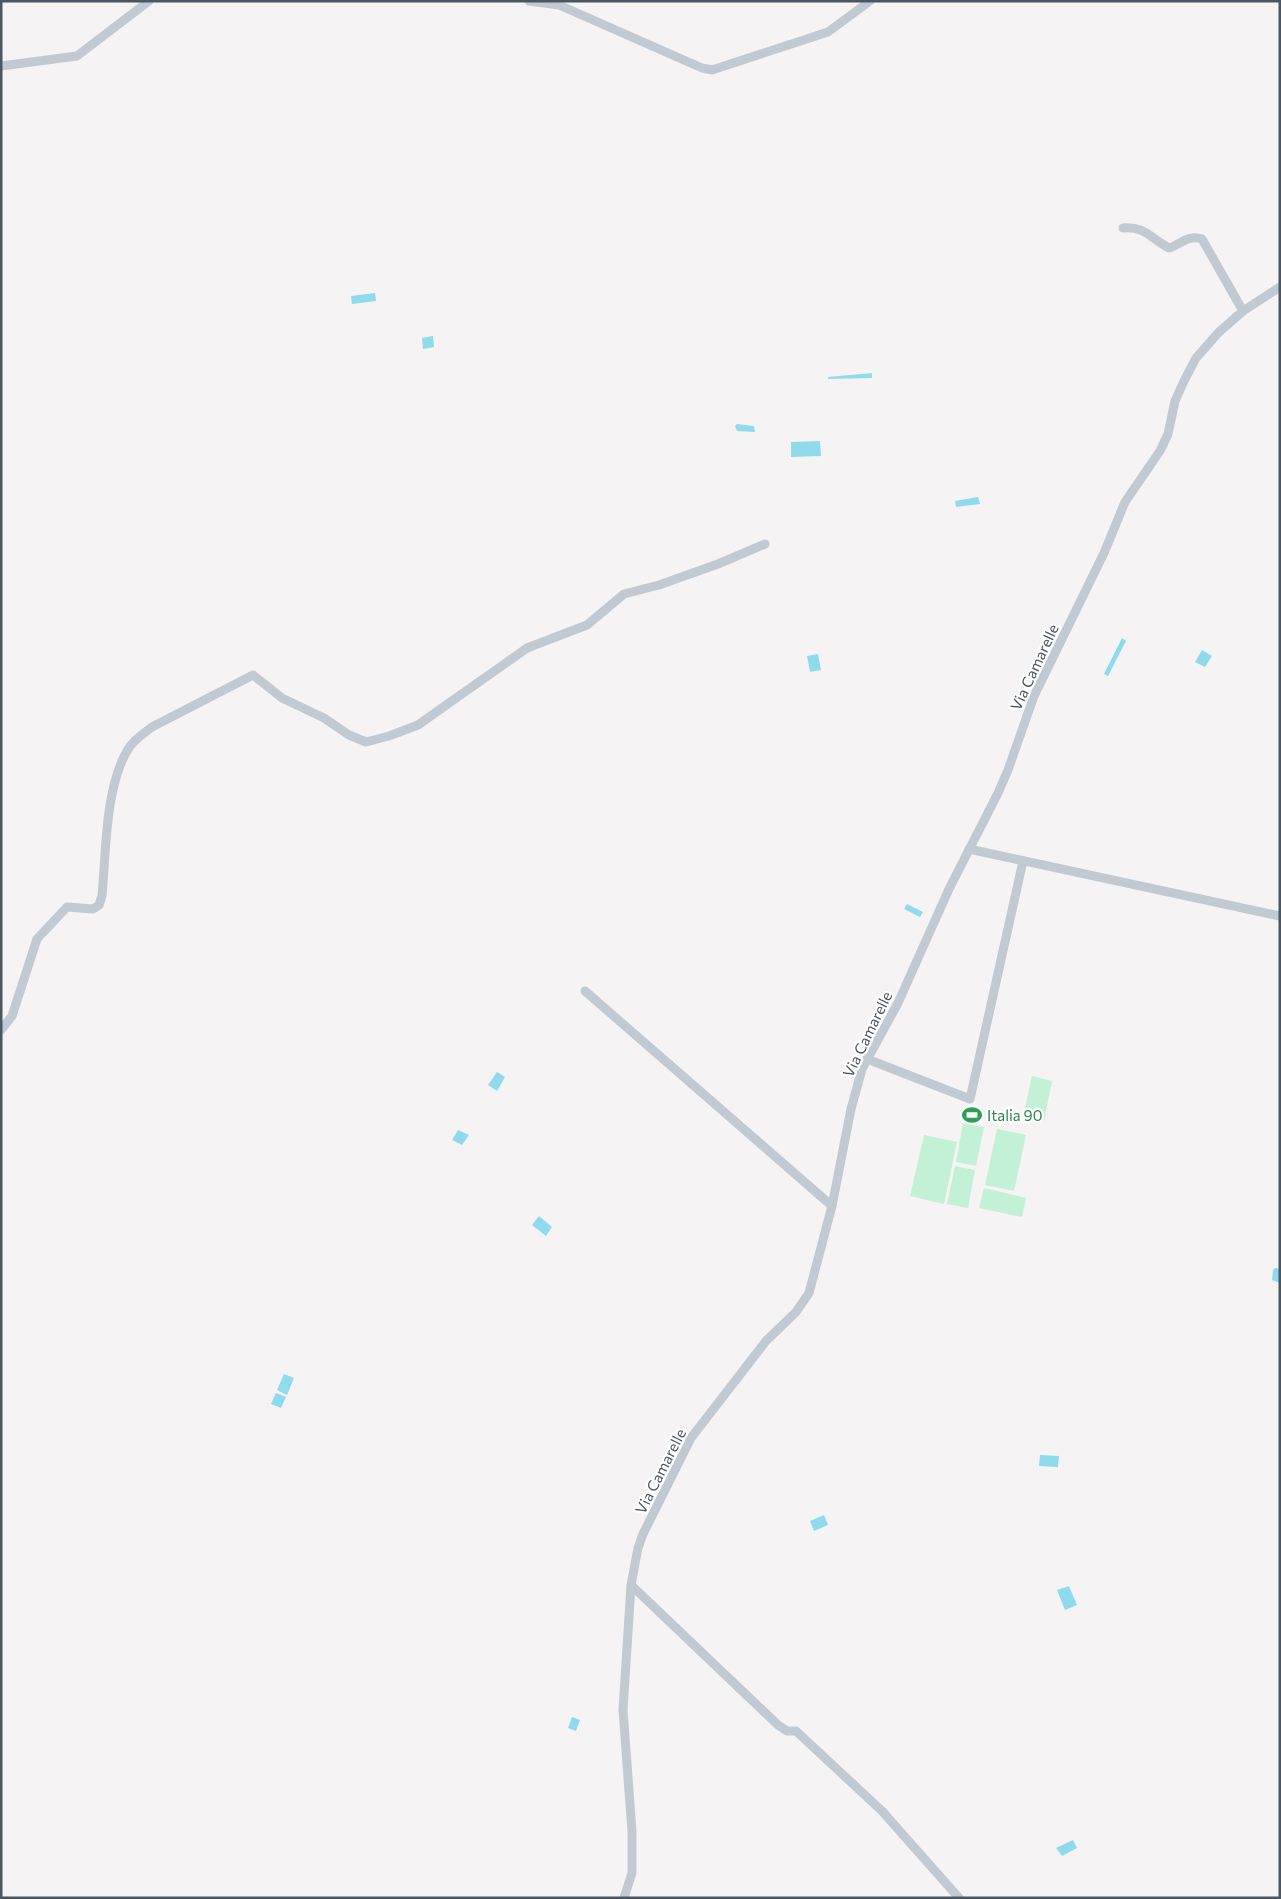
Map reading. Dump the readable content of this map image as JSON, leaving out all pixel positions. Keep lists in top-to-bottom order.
{
  "streets": {
    "street": ["Via Camarelle"]
  },
  "places": {
    "sports": ["Italia 90"]
  }
}
